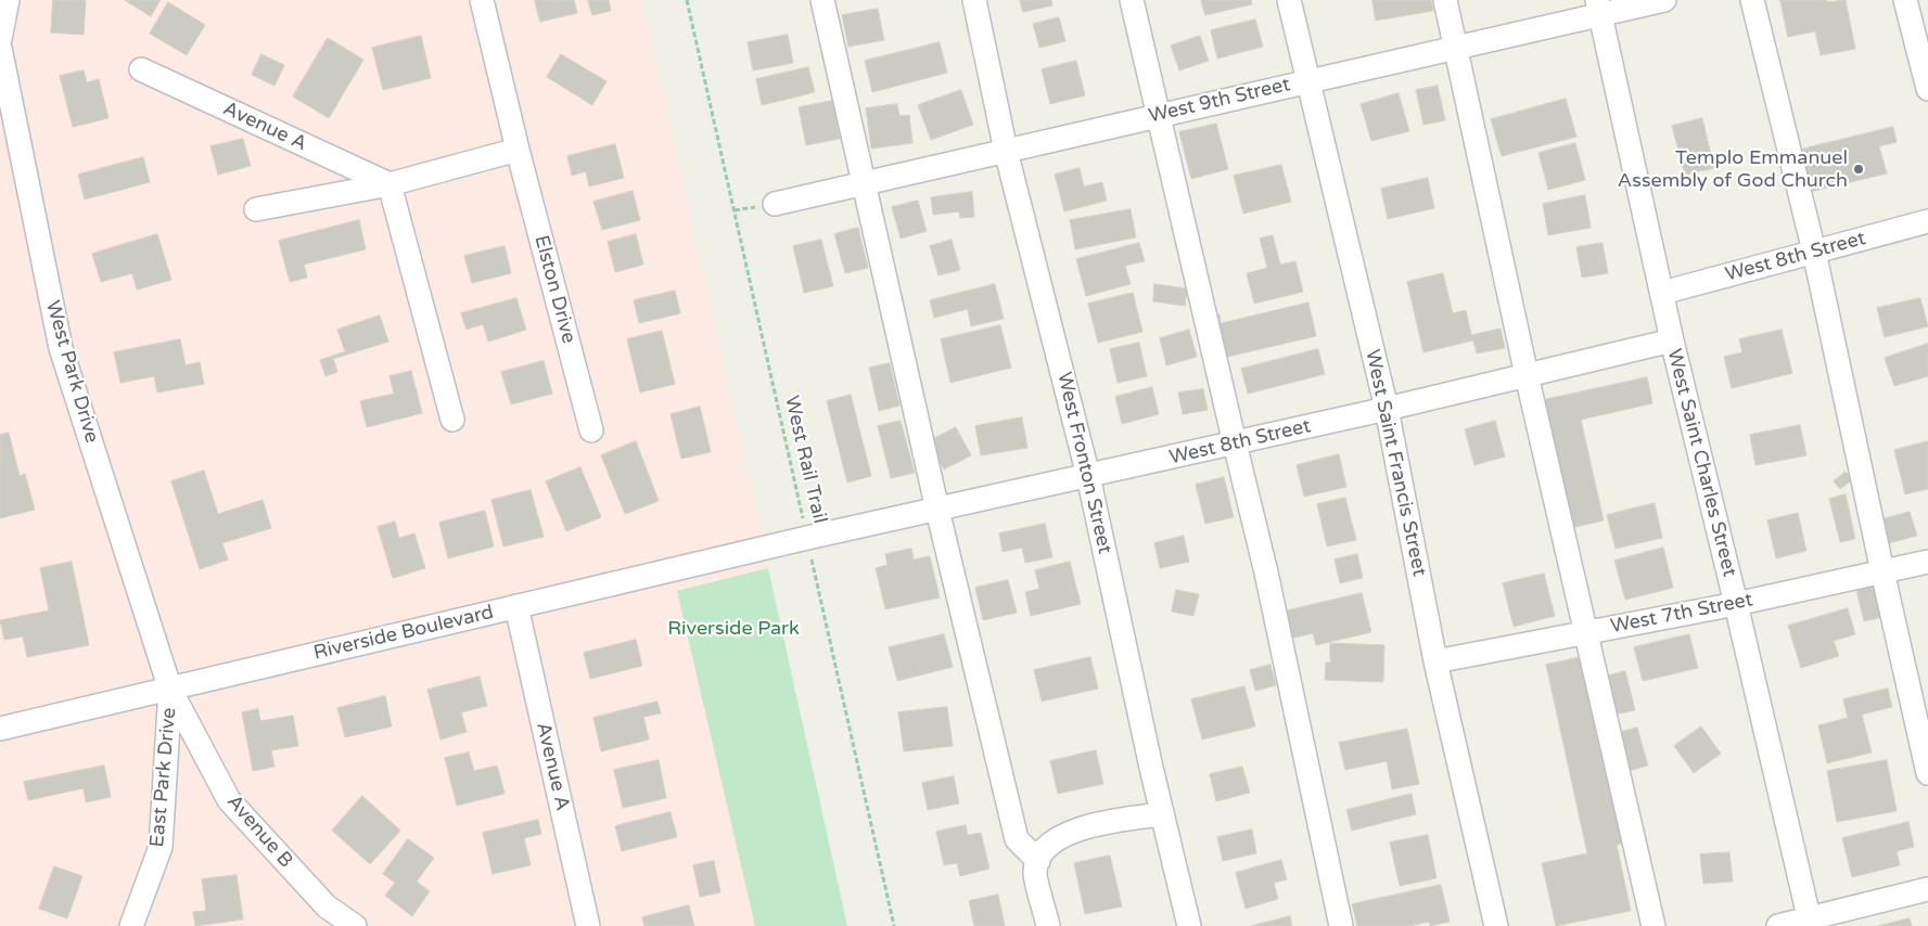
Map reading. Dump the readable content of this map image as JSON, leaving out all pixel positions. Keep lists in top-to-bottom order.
{
  "streets": {
    "street": [
      "West 9th Street",
      "Avenue A",
      "West 8th Street",
      "Elston Drive",
      "West Park Drive",
      "West Fronton Street",
      "West Saint Francis Street",
      "West Saint Charles Street",
      "West 7th Street",
      "Riverside Boulevard",
      "East Park Drive",
      "Avenue B"
    ],
    "path": ["West Rail Trail"]
  },
  "crossings": [
    ["West 9th Street", "West Fronton Street"],
    ["West 9th Street", "West Saint Francis Street"],
    ["West 9th Street", "West Saint Charles Street"],
    ["Avenue A", "Riverside Boulevard"],
    ["West 8th Street", "West Rail Trail"],
    ["West 8th Street", "West Fronton Street"],
    ["West 8th Street", "West Saint Francis Street"],
    ["West 8th Street", "West Saint Charles Street"],
    ["West 8th Street", "Riverside Boulevard"],
    ["West Park Drive", "Riverside Boulevard"],
    ["West Park Drive", "East Park Drive"],
    ["West Park Drive", "Avenue B"],
    ["West Rail Trail", "Riverside Boulevard"],
    ["West Saint Francis Street", "West 7th Street"],
    ["West Saint Charles Street", "West 7th Street"],
    ["Riverside Boulevard", "East Park Drive"],
    ["Riverside Boulevard", "Avenue B"],
    ["East Park Drive", "Avenue B"]
  ],
  "parks": ["Riverside Park"],
  "places": ["Templo Emmanuel Assembly of God Church"]
}
